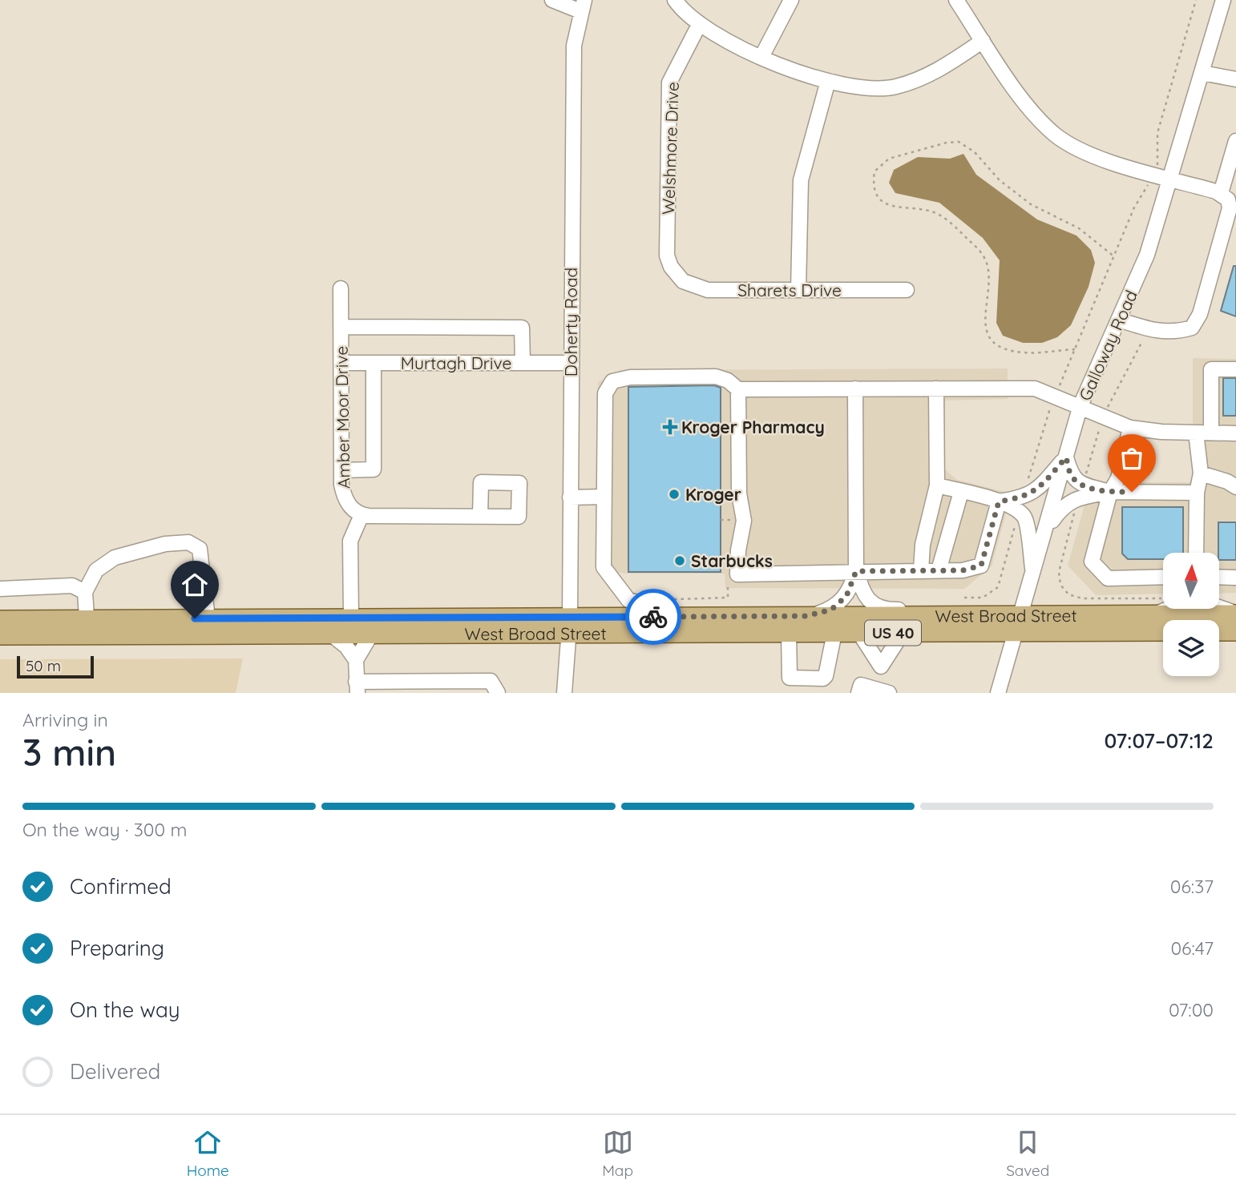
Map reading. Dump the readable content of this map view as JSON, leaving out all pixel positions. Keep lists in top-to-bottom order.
{
  "streets": {
    "main road": ["West Broad Street", "US 40"],
    "street": [
      "Welshmore Drive",
      "Sharets Drive",
      "Doherty Road",
      "Galloway Road",
      "Murtagh Drive",
      "Amber Moor Drive"
    ]
  },
  "crossings": [
    ["Welshmore Drive", "Sharets Drive"],
    ["Doherty Road", "Murtagh Drive"],
    ["Doherty Road", "West Broad Street"],
    ["Galloway Road", "West Broad Street"],
    ["Murtagh Drive", "Amber Moor Drive"]
  ],
  "places": {
    "health": ["Kroger Pharmacy"],
    "other": ["Kroger", "Starbucks"]
  },
  "scale_bar": "50 m",
  "north": "top",
  "page": {
    "scale": "50 m",
    "heading": ["3 min", "Arriving in", "07:07–07:12"],
    "bar": "On the way · 300 m",
    "list": [
      ["Confirmed", "06:37"],
      ["Preparing", "06:47"],
      ["On the way", "07:00"],
      "Delivered"
    ],
    "tabs": ["Home", "Map", "Saved"]
  }
}
